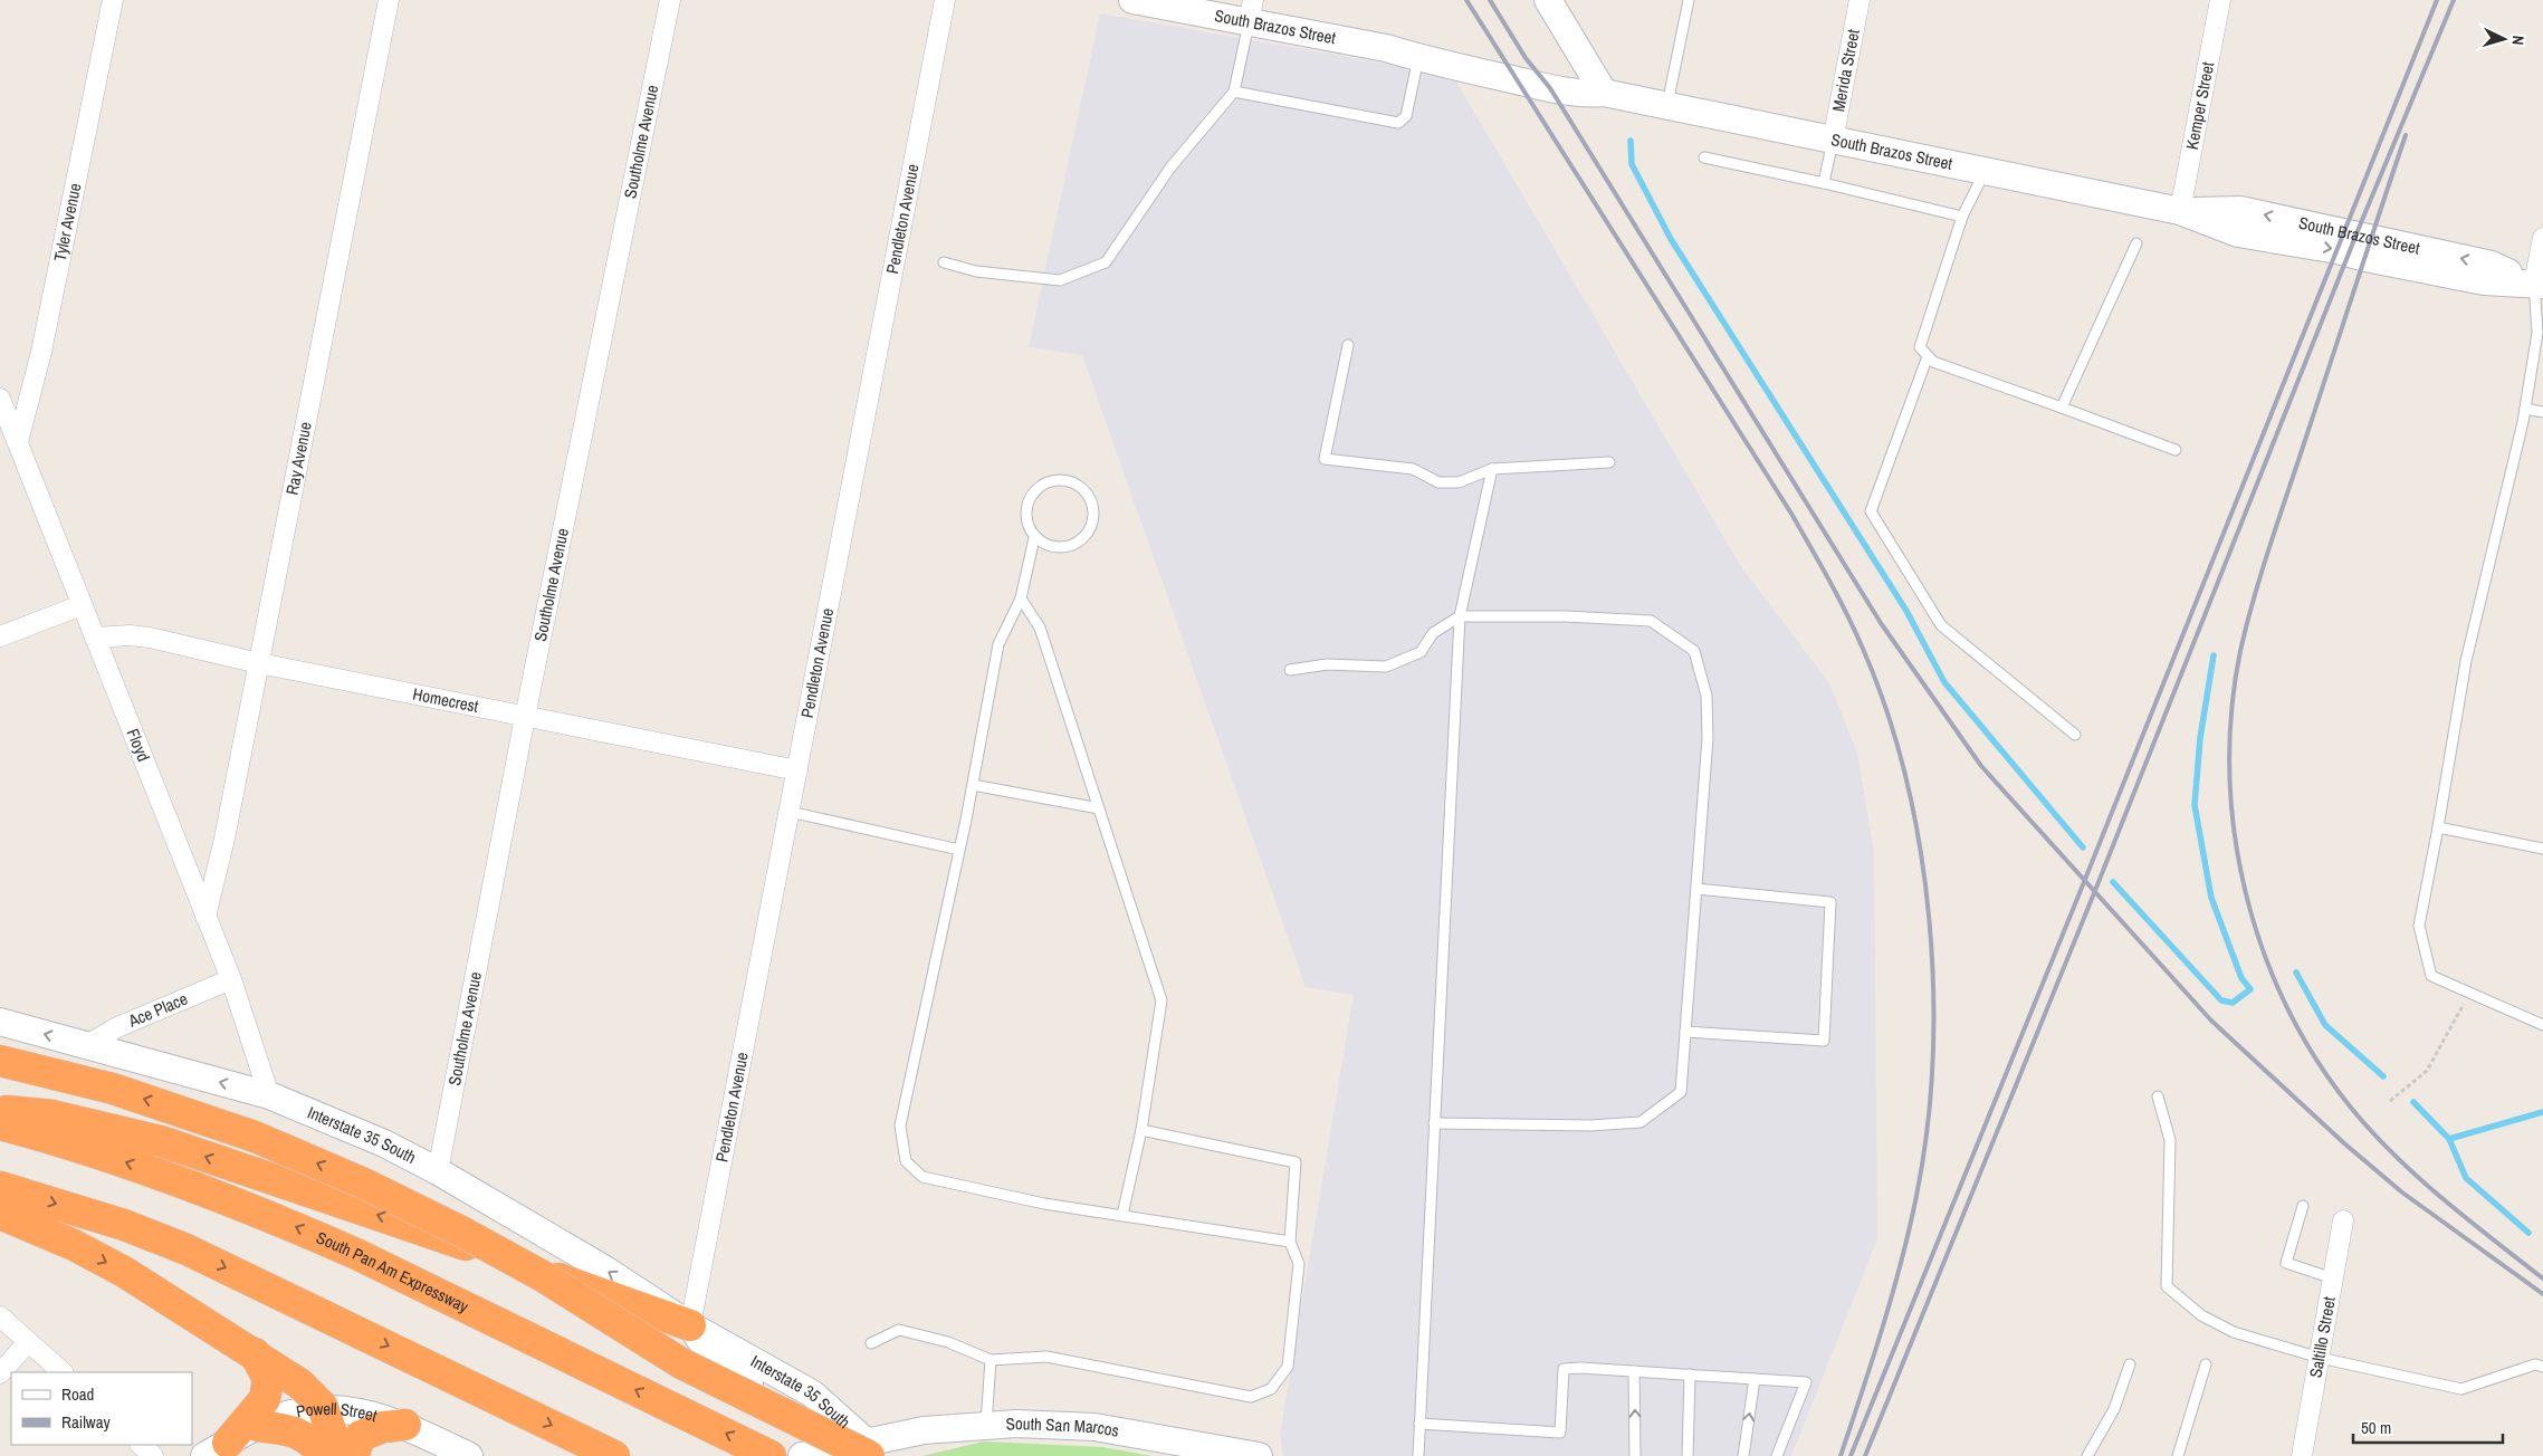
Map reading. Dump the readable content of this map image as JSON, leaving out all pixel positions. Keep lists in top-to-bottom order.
{
  "streets": {
    "highway": ["South Pan Am Expressway"],
    "street": [
      "South Brazos Street",
      "Merida Street",
      "Kemper Street",
      "Southolme Avenue",
      "Pendleton Avenue",
      "Tyler Avenue",
      "Ray Avenue",
      "Homecrest",
      "Floyd",
      "Ace Place",
      "Interstate 35 South",
      "Saltillo Street",
      "Powell Street",
      "South San Marcos"
    ]
  },
  "crossings": [
    ["South Brazos Street", "Merida Street"],
    ["South Brazos Street", "Kemper Street"],
    ["Southolme Avenue", "Homecrest"],
    ["Southolme Avenue", "Interstate 35 South"],
    ["Pendleton Avenue", "Homecrest"],
    ["Pendleton Avenue", "Interstate 35 South"],
    ["Tyler Avenue", "Floyd"],
    ["Ray Avenue", "Homecrest"],
    ["Ray Avenue", "Floyd"],
    ["Homecrest", "Floyd"],
    ["Floyd", "Ace Place"],
    ["Floyd", "Interstate 35 South"],
    ["Ace Place", "Interstate 35 South"],
    ["Interstate 35 South", "South San Marcos"]
  ],
  "one_way": ["Interstate 35 South"],
  "legend": ["Road", "Railway"],
  "scale_bar": "50 m",
  "north": "right"
}
